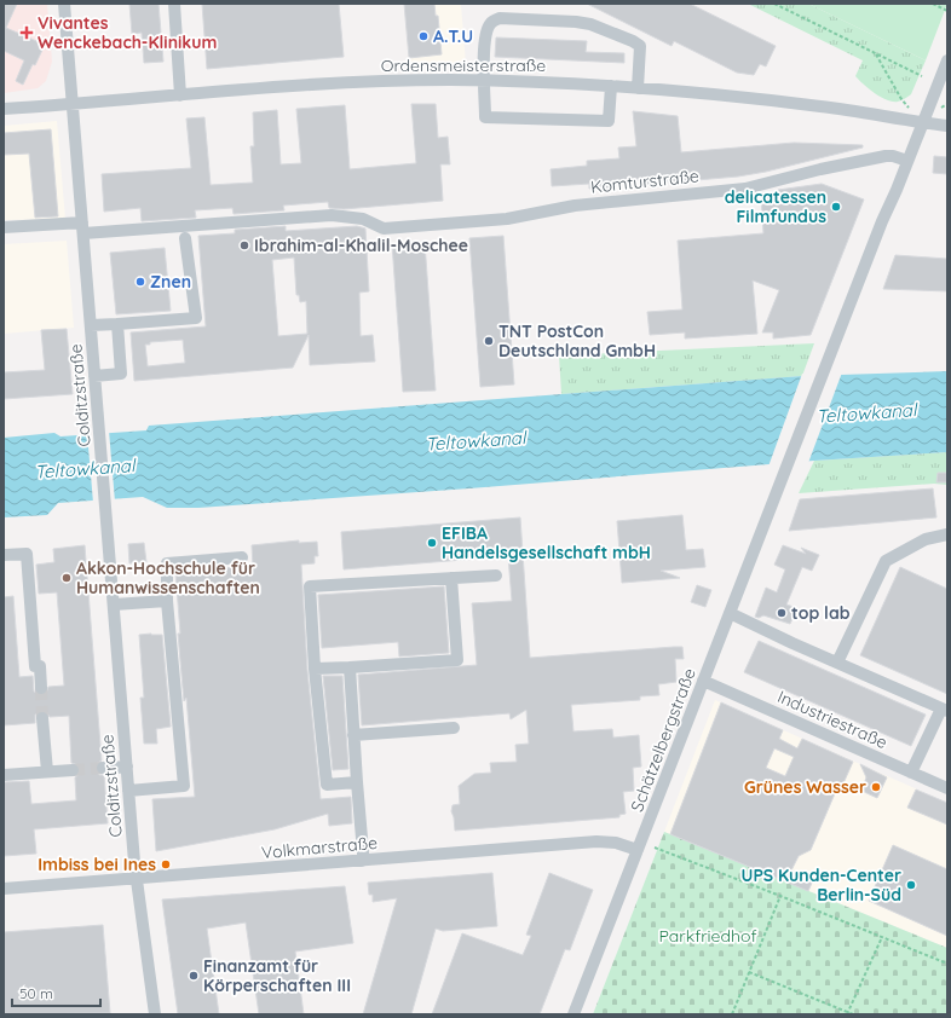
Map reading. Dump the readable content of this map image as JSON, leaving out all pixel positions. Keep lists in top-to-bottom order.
{
  "streets": {
    "street": [
      "Ordensmeisterstraße",
      "Komturstraße",
      "Colditzstraße",
      "Industriestraße",
      "Schätzelbergstraße",
      "Volkmarstraße"
    ]
  },
  "crossings": [
    ["Ordensmeisterstraße", "Colditzstraße"],
    ["Komturstraße", "Colditzstraße"],
    ["Komturstraße", "Schätzelbergstraße"],
    ["Colditzstraße", "Volkmarstraße"],
    ["Industriestraße", "Schätzelbergstraße"],
    ["Schätzelbergstraße", "Volkmarstraße"]
  ],
  "water": ["Teltowkanal"],
  "parks": ["Parkfriedhof"],
  "places": {
    "health": ["Vivantes Wenckebach-Klinikum"],
    "other": [
      "A.T.U",
      "delicatessen Filmfundus",
      "Ibrahim-al-Khalil-Moschee",
      "Znen",
      "TNT PostCon Deutschland GmbH",
      "EFIBA Handelsgesellschaft mbH",
      "Akkon-Hochschule für Humanwissenschaften",
      "top lab",
      "Grünes Wasser",
      "Imbiss bei Ines",
      "UPS Kunden-Center Berlin-Süd",
      "Finanzamt für Körperschaften III"
    ]
  },
  "scale_bar": "50 m"
}
